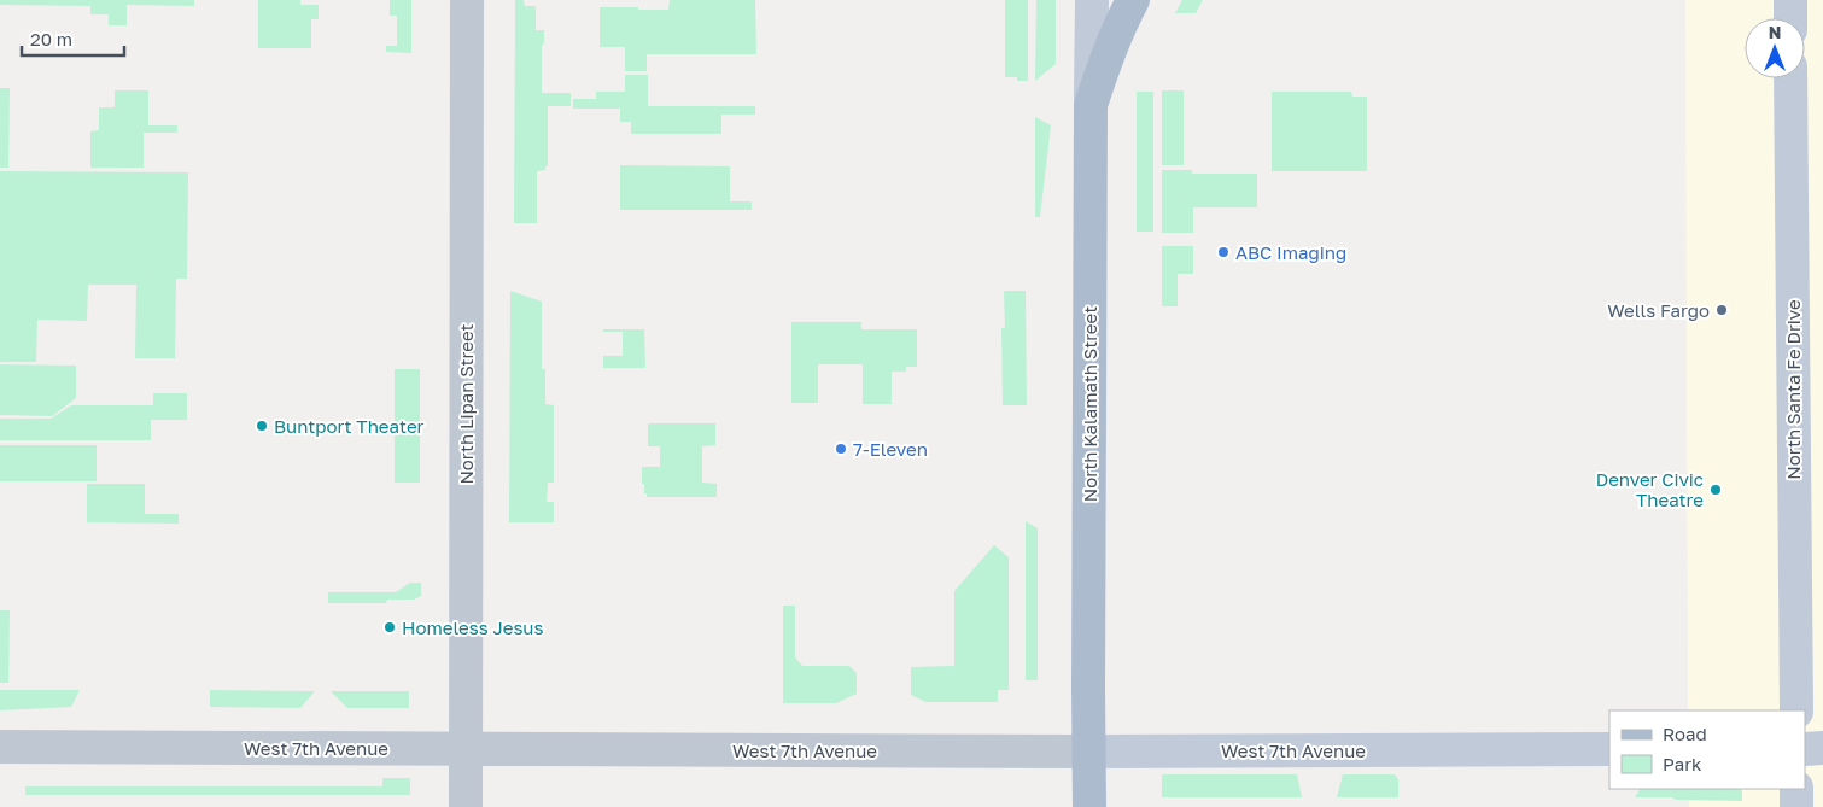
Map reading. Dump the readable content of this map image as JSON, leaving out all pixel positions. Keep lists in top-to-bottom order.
{
  "streets": {
    "main road": ["North Santa Fe Drive", "North Kalamath Street", "West 7th Avenue"],
    "street": ["North Lipan Street"]
  },
  "crossings": [
    ["North Lipan Street", "West 7th Avenue"],
    ["North Kalamath Street", "West 7th Avenue"]
  ],
  "places": [
    "ABC Imaging",
    "Wells Fargo",
    "Buntport Theater",
    "7-Eleven",
    "Denver Civic Theatre",
    "Homeless Jesus"
  ],
  "legend": ["Road", "Park"],
  "scale_bar": "20 m",
  "north": "top"
}
